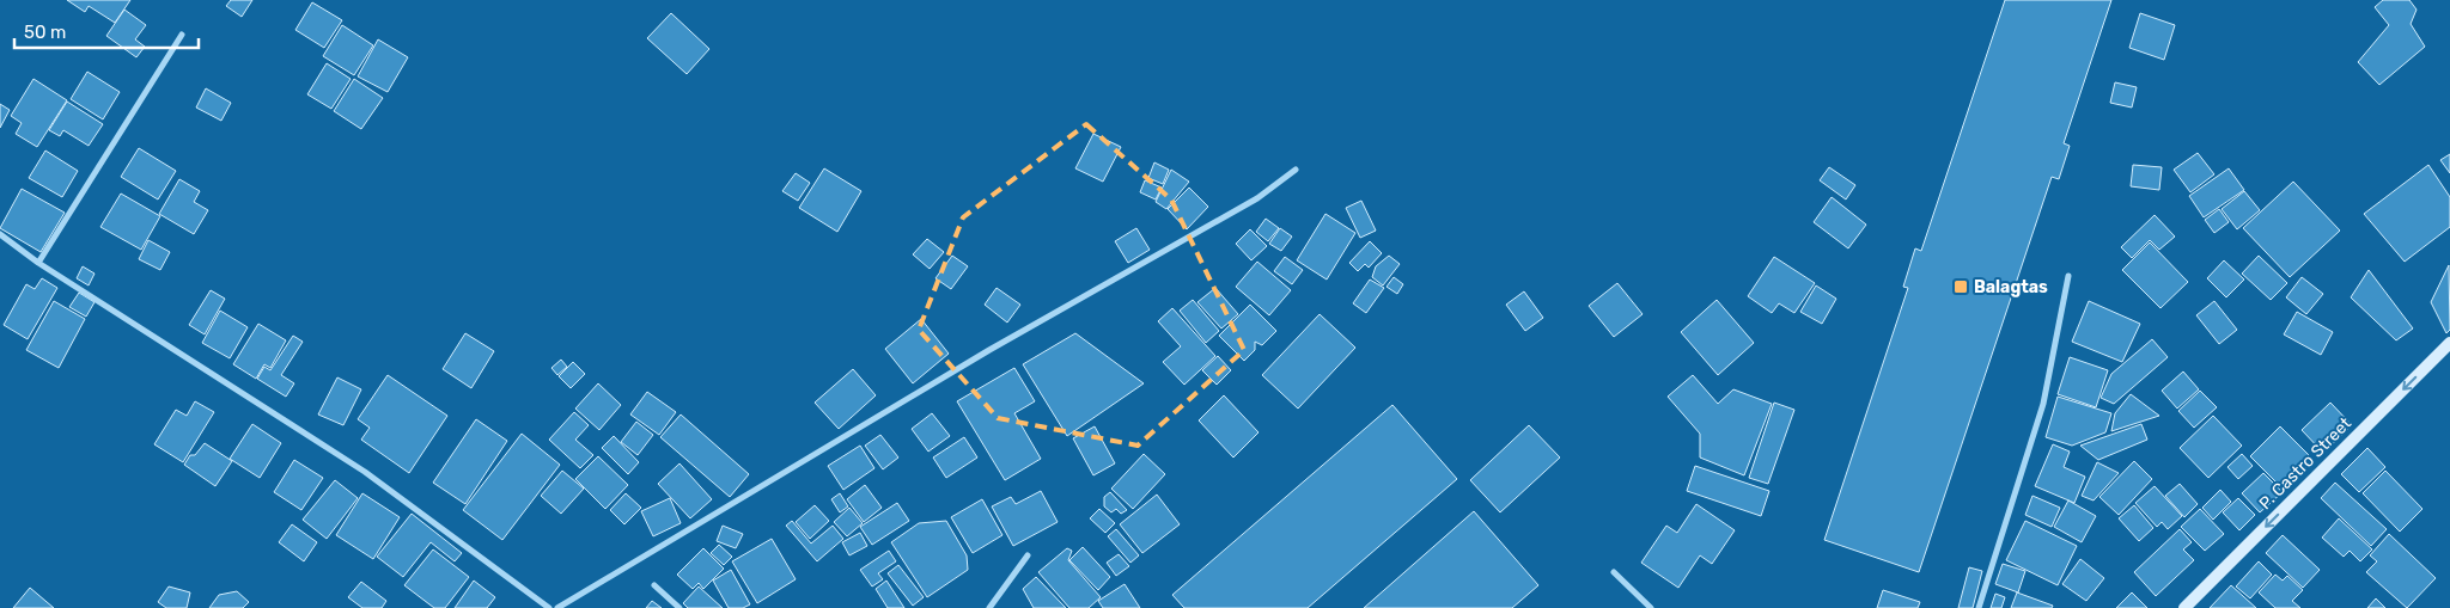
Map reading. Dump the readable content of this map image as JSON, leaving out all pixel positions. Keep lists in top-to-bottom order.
{
  "streets": {
    "main road": ["P. Castro Street"]
  },
  "one_way": ["P. Castro Street"],
  "places": {
    "transit": ["Balagtas"]
  },
  "scale_bar": "50 m"
}
